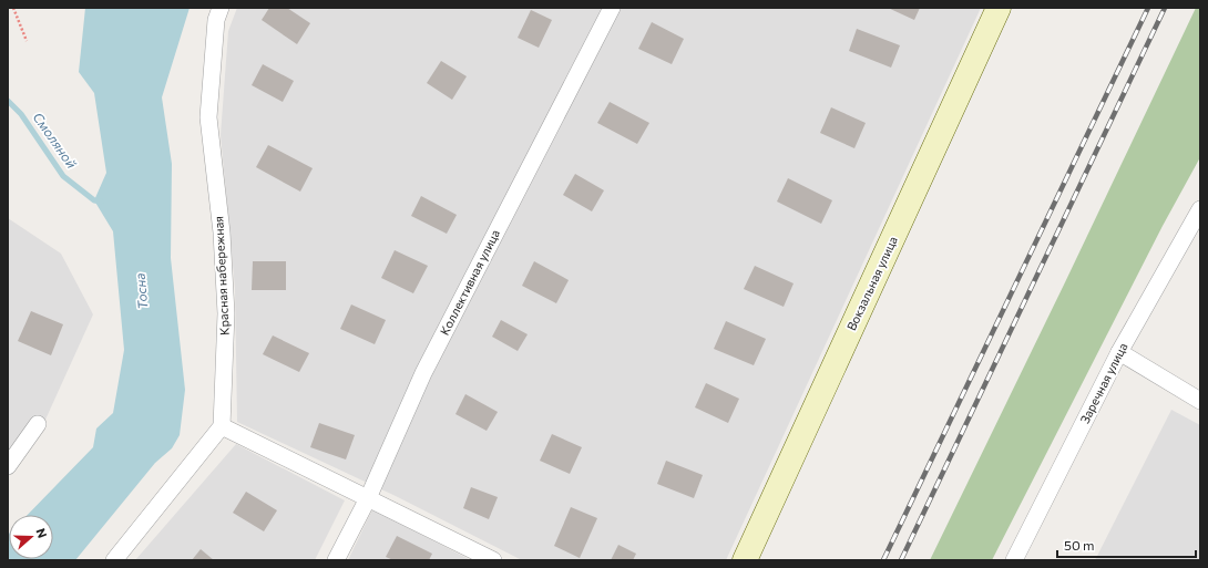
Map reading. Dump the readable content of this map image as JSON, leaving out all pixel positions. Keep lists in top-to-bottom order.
{
  "streets": {
    "street": [
      "Красная набережная",
      "Коллективная улица",
      "Вокзальная улица",
      "Заречная улица"
    ]
  },
  "water": ["Смоляной", "Тосна"],
  "scale_bar": "50 m",
  "north": "right"
}
